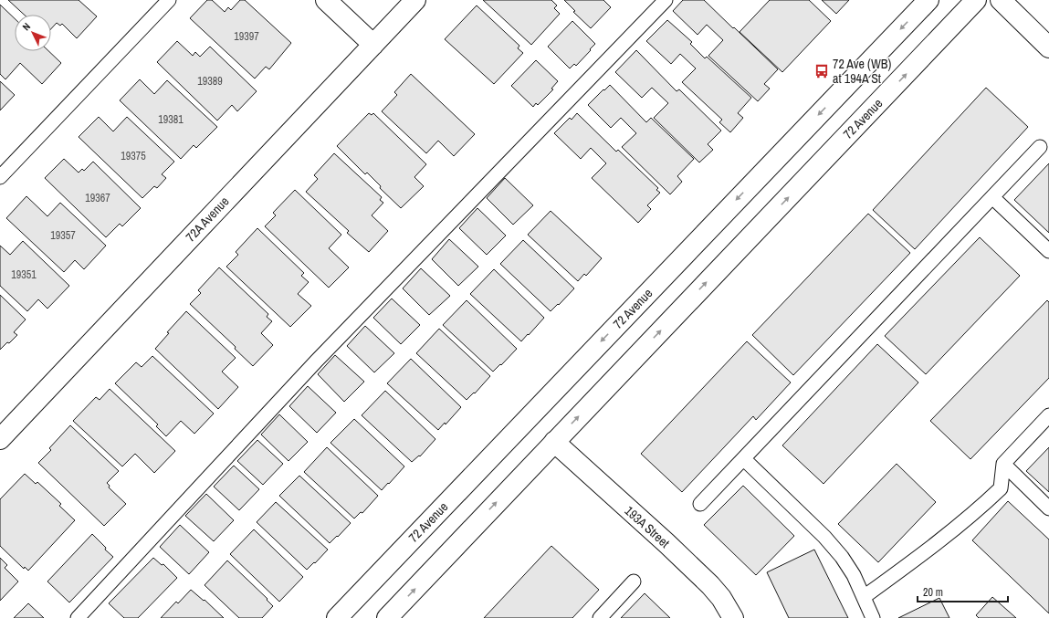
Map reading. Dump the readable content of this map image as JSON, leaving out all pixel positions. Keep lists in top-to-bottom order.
{
  "streets": {
    "main road": ["72 Avenue", "72A Avenue", "193A Street"]
  },
  "crossings": [
    ["72 Avenue", "193A Street"]
  ],
  "places": {
    "bus stop": ["72 Ave (WB) at 194A St"]
  },
  "house_numbers": [
    "19397",
    "19389",
    "19381",
    "19375",
    "19367",
    "19357",
    "19351"
  ],
  "scale_bar": "20 m",
  "north": "top left"
}
